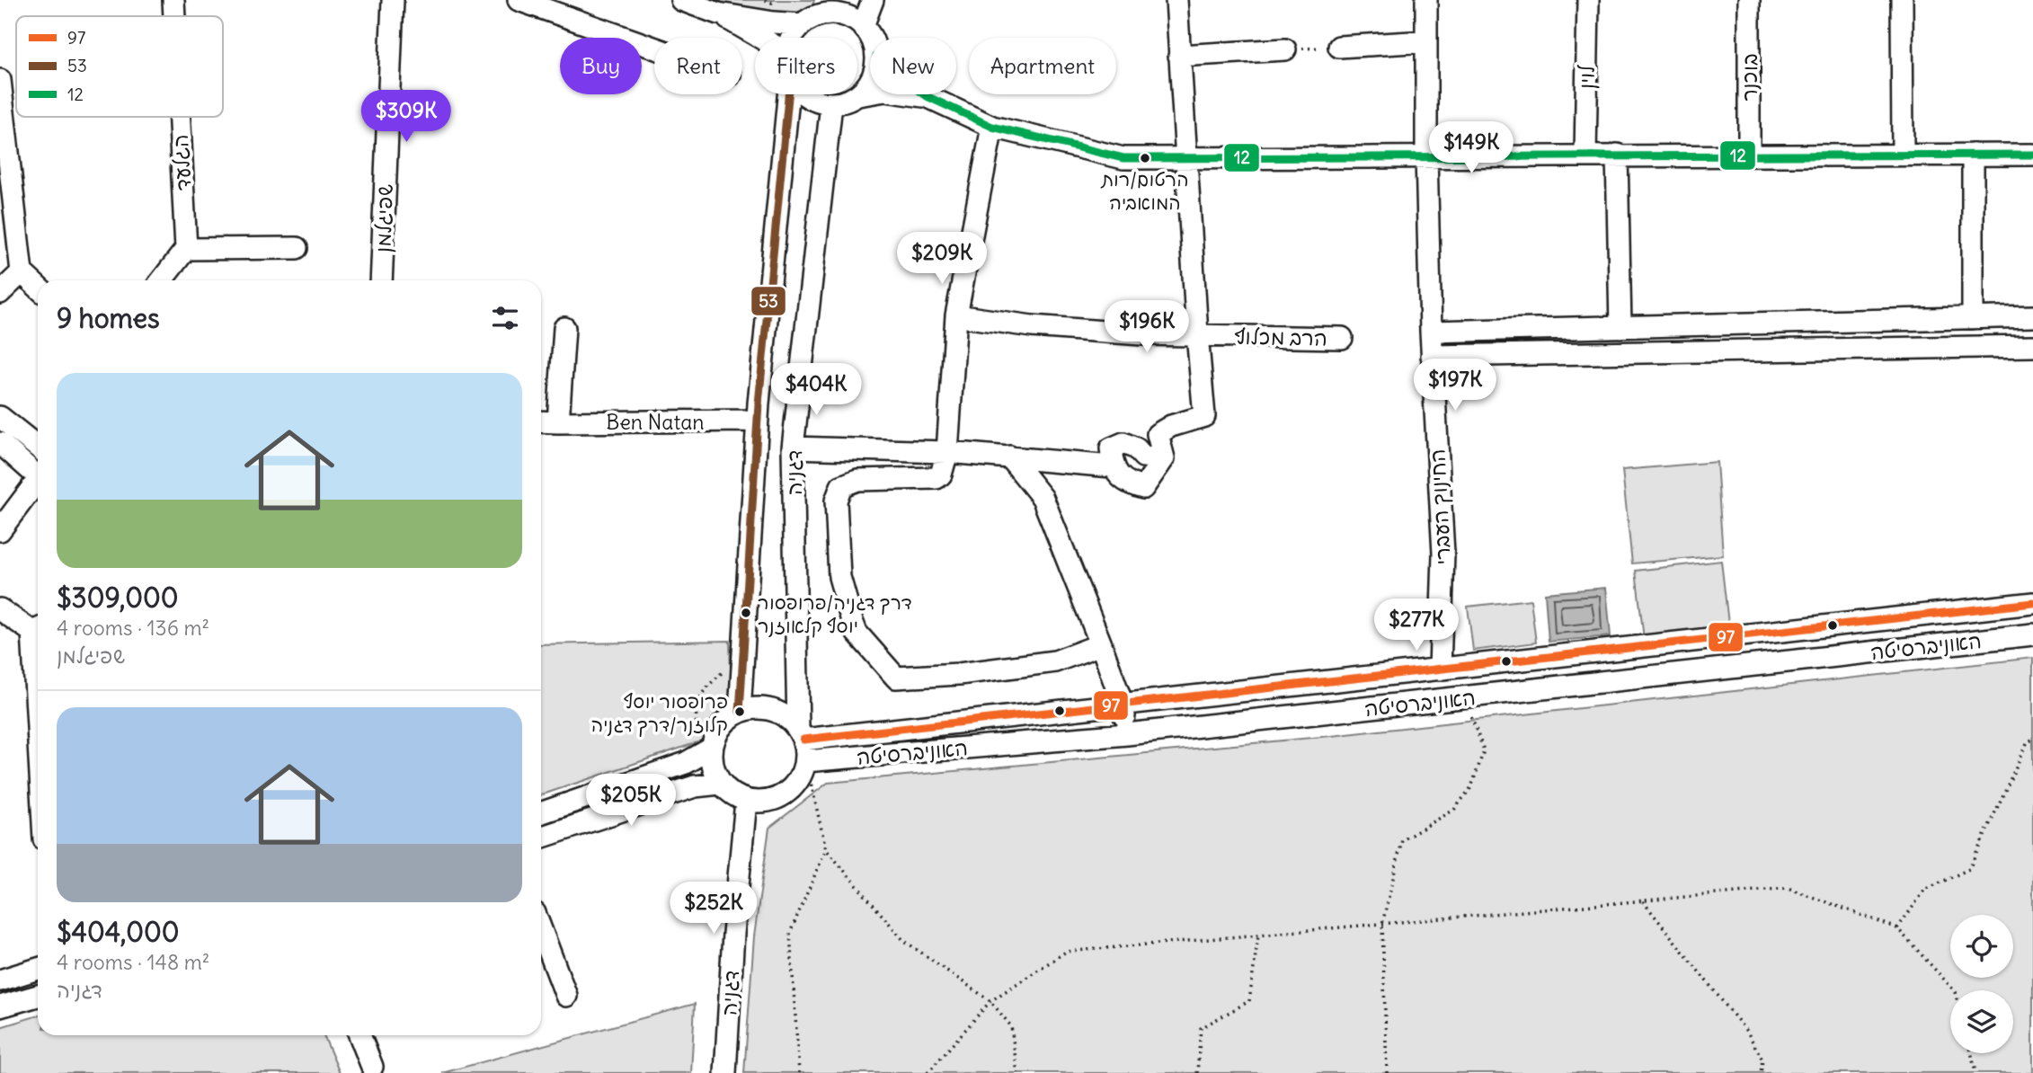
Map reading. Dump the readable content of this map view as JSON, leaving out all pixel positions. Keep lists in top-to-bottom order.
{
  "streets": {
    "street": [
      "לוין",
      "בוכנר",
      "הגלעד",
      "שפיגלמן",
      "הרב מכלוף",
      "Ben Natan",
      "דגניה",
      "החינוך העברי",
      "האוניברסיטה"
    ]
  },
  "crossings": [
    ["דגניה", "האוניברסיטה"],
    ["החינוך העברי", "האוניברסיטה"]
  ],
  "places": ["הרטום/רות המואביה", "דרך דגניה/פרופסור יוסף קלאוזנר", "פרופסור יוסף קלוזנר/דרך דגניה"],
  "lines": ["transit line 53", "transit line 12", "transit line 97"],
  "legend": ["97", "53", "12"],
  "page": {
    "chip": [
      "Buy",
      "Rent",
      "Filters",
      "New",
      "Apartment"
    ],
    "price": [
      "$309K",
      "$149K",
      "$209K",
      "$196K",
      "$197K",
      "$404K",
      "$277K",
      "$205K",
      "$252K"
    ],
    "heading": "9 homes",
    "list": [
      {
        "name": "$309,000",
        "note": "4 rooms · 136 m² · שפיגלמן"
      },
      {
        "name": "$404,000",
        "note": "4 rooms · 148 m² · דגניה"
      }
    ]
  }
}
